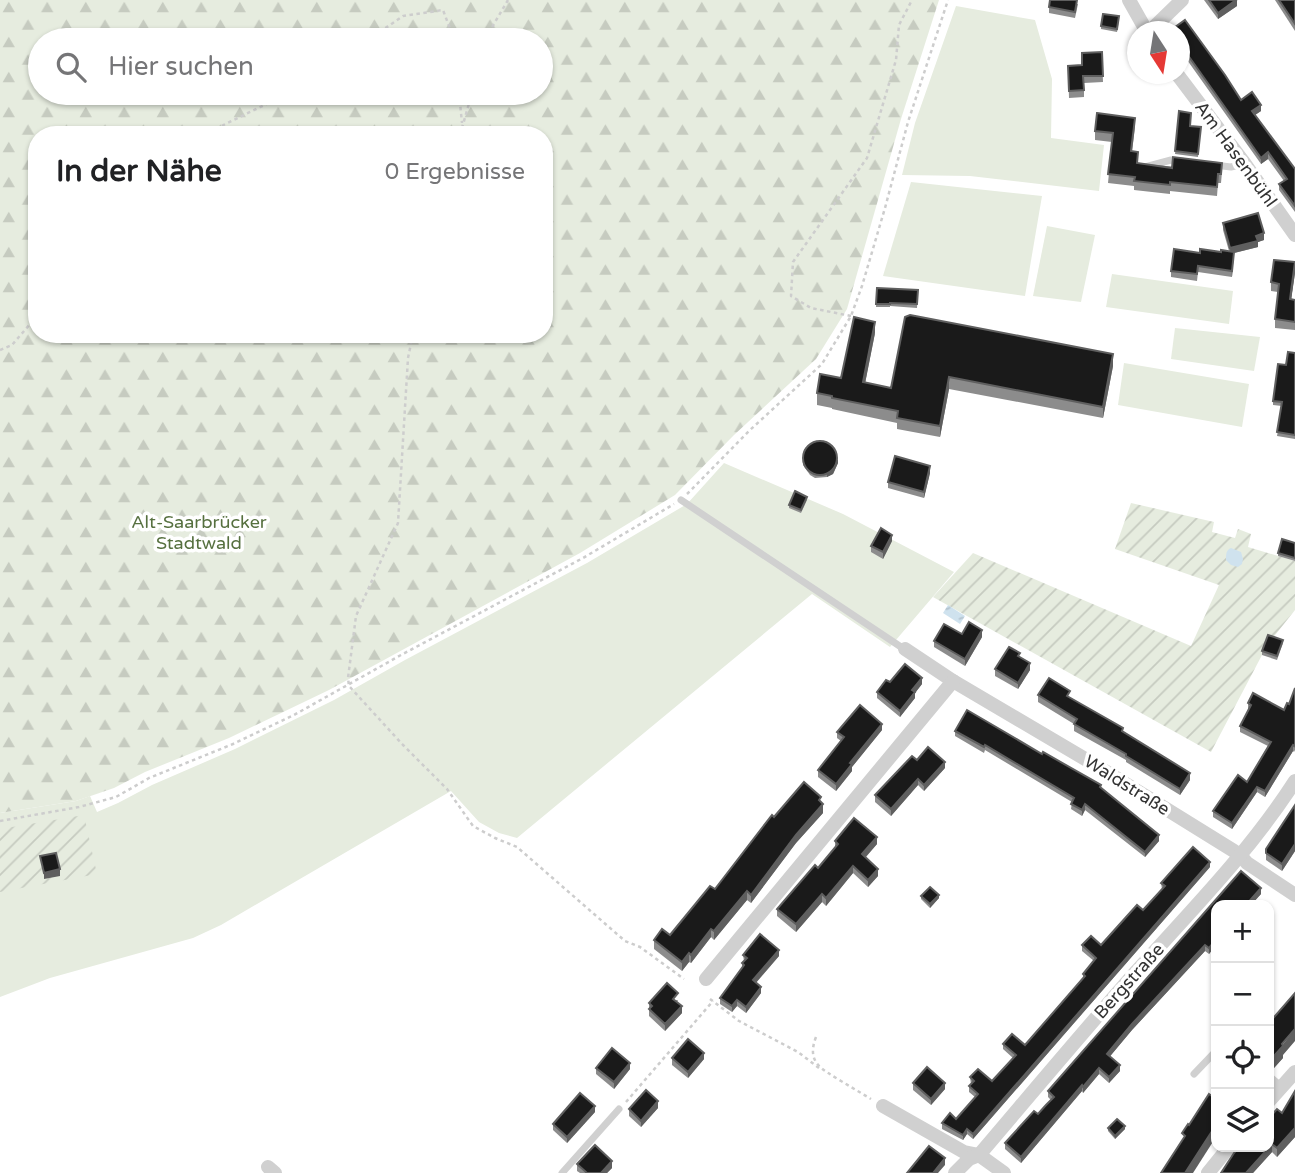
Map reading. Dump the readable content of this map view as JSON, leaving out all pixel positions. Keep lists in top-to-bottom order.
{
  "streets": {
    "street": ["Am Hasenbühl", "Waldstraße", "Bergstraße"]
  },
  "crossings": [
    ["Waldstraße", "Bergstraße"]
  ],
  "parks": ["Alt-Saarbrücker Stadtwald"],
  "north": "bottom",
  "page": {
    "search": "Hier suchen",
    "heading": ["In der Nähe", "0 Ergebnisse"],
    "map_buttons": ["+", "−"]
  }
}
